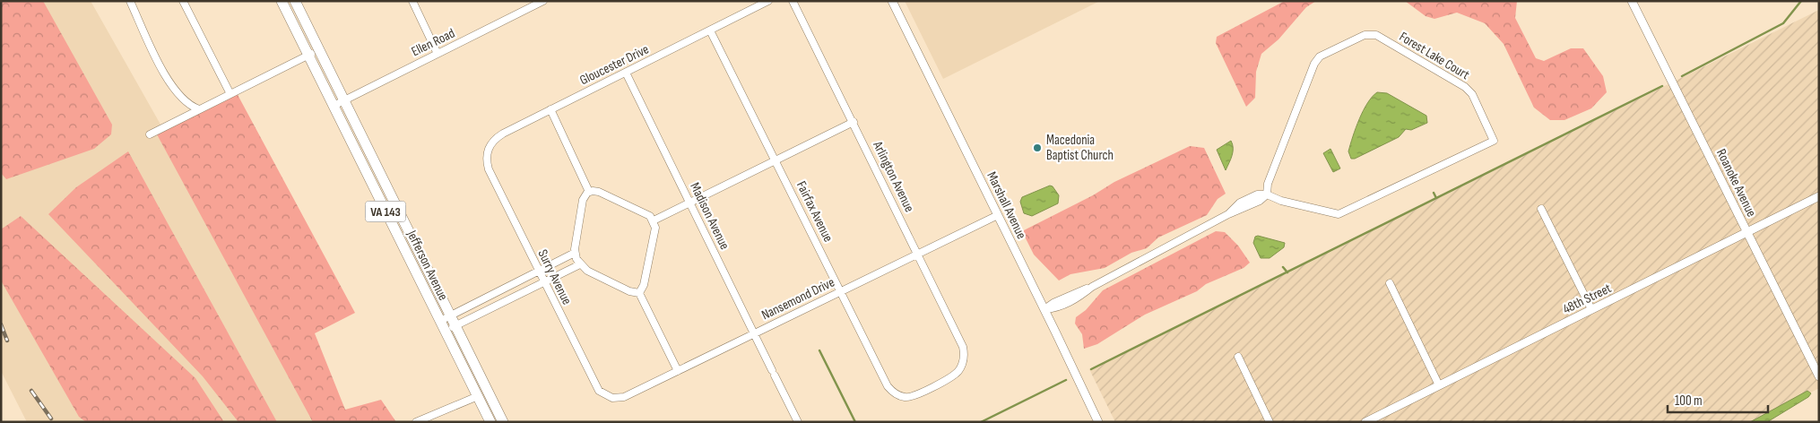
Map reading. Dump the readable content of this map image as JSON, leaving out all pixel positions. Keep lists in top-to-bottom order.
{
  "streets": {
    "main road": ["VA 143", "Jefferson Avenue"],
    "street": [
      "Ellen Road",
      "Forest Lake Court",
      "Gloucester Drive",
      "Arlington Avenue",
      "Roanoke Avenue",
      "Marshall Avenue",
      "Fairfax Avenue",
      "Madison Avenue",
      "Surry Avenue",
      "Nansemond Drive",
      "48th Street"
    ]
  },
  "crossings": [
    ["Ellen Road", "Jefferson Avenue"],
    ["Gloucester Drive", "Fairfax Avenue"],
    ["Gloucester Drive", "Madison Avenue"],
    ["Gloucester Drive", "Surry Avenue"],
    ["Arlington Avenue", "Fairfax Avenue"],
    ["Arlington Avenue", "Nansemond Drive"],
    ["Roanoke Avenue", "48th Street"],
    ["Marshall Avenue", "Nansemond Drive"],
    ["Fairfax Avenue", "Nansemond Drive"],
    ["Madison Avenue", "Nansemond Drive"],
    ["Surry Avenue", "Nansemond Drive"]
  ],
  "places": ["Macedonia Baptist Church"],
  "scale_bar": "100 m"
}
